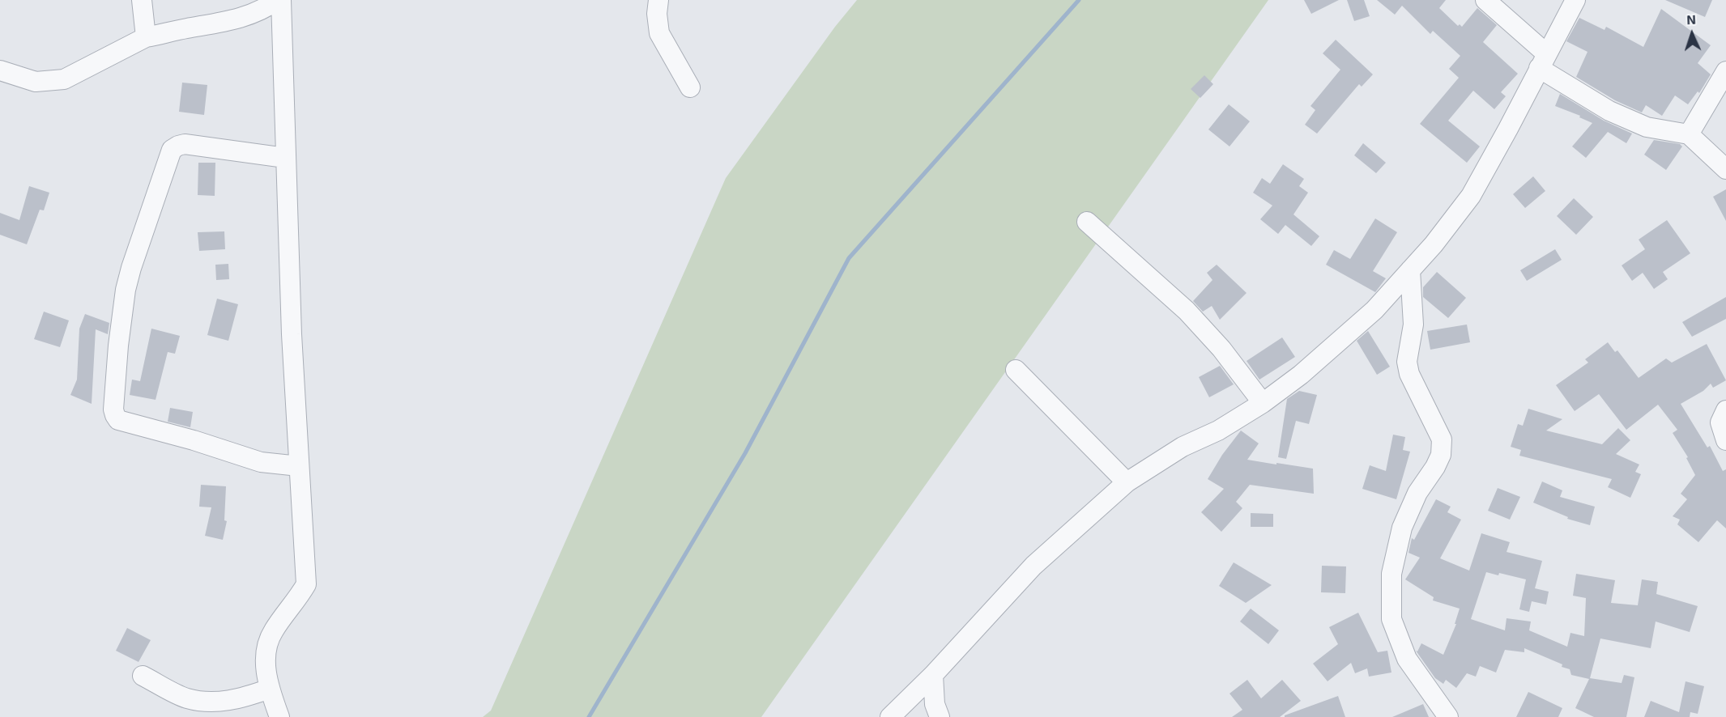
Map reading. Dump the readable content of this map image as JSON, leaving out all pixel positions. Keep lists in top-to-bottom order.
{
  "north": "top"
}
